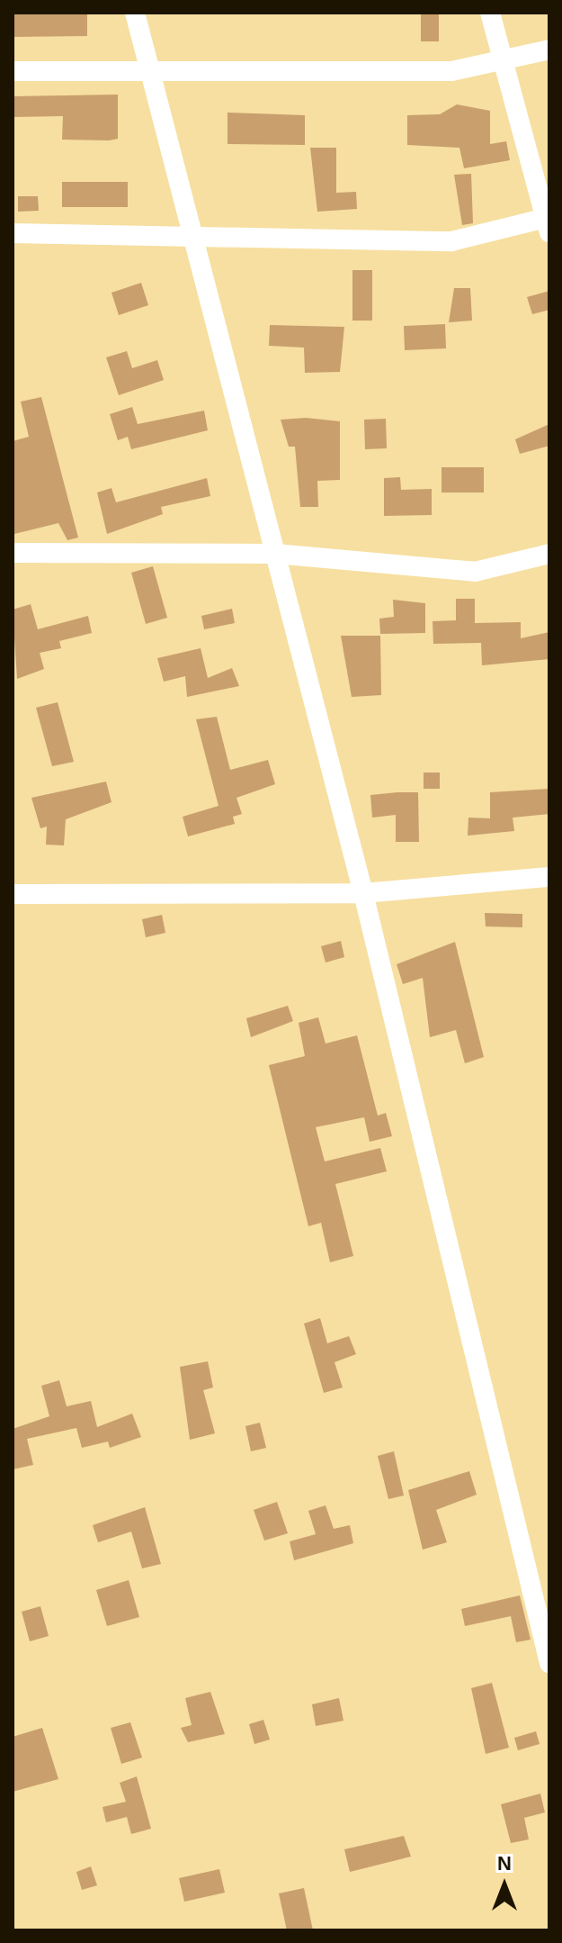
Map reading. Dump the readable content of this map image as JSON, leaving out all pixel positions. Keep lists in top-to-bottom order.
{
  "north": "top"
}
